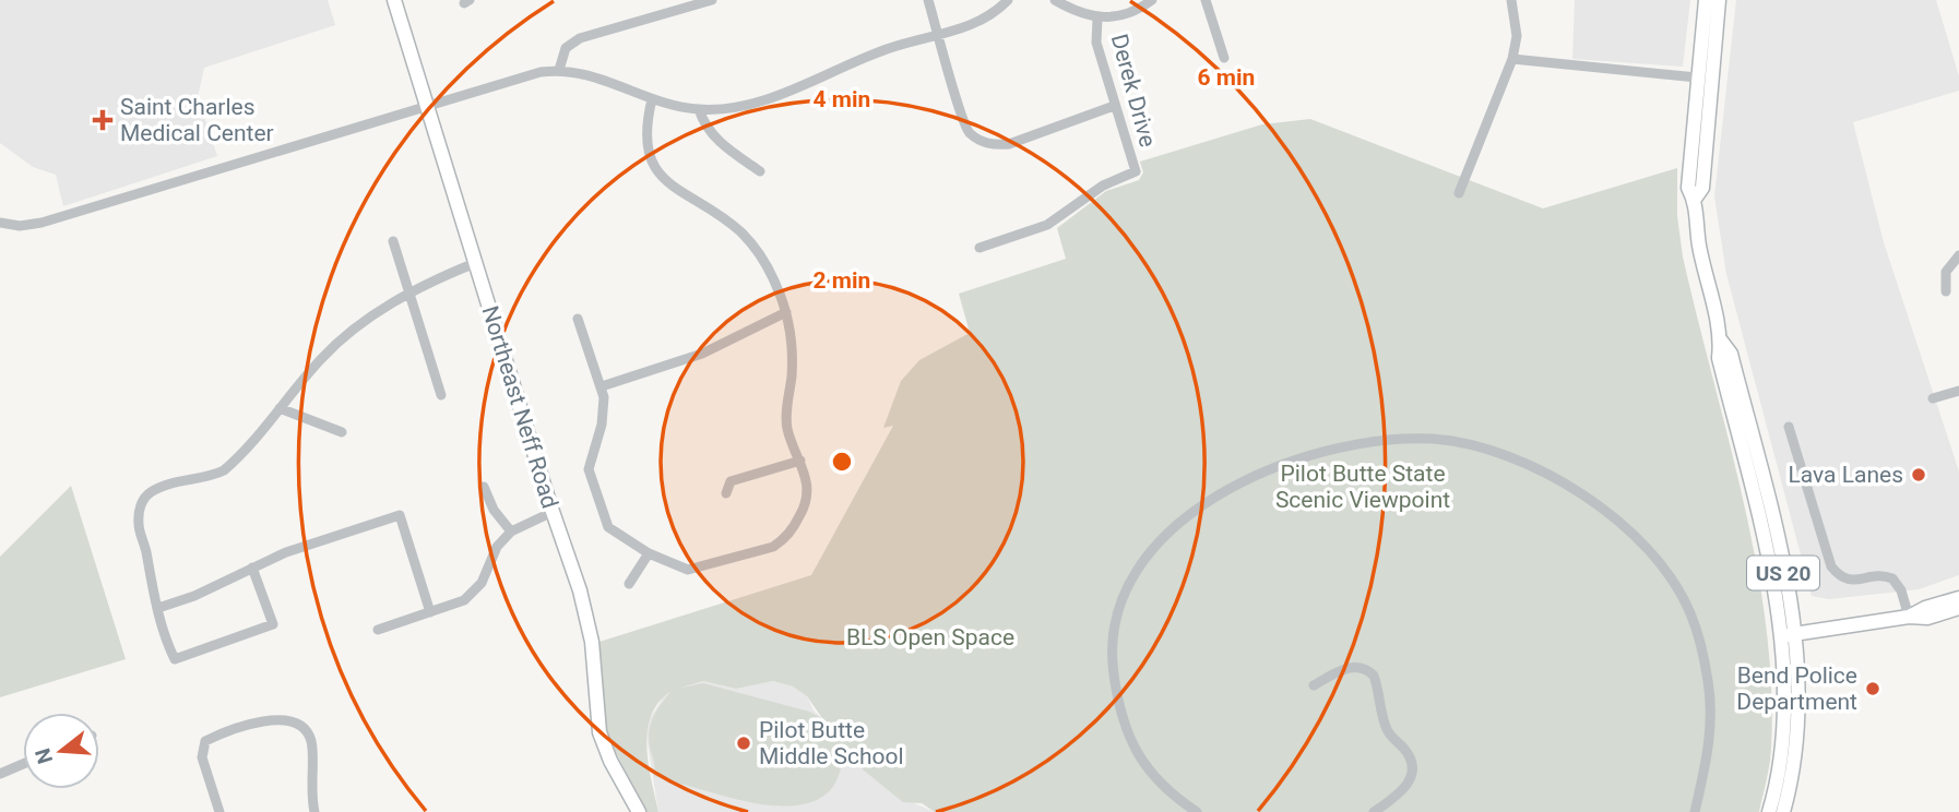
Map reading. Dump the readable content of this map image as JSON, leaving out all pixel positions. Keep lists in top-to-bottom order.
{
  "streets": {
    "main road": ["Northeast Neff Road", "US 20"],
    "street": ["Derek Drive"]
  },
  "parks": ["Pilot Butte State Scenic Viewpoint", "BLS Open Space"],
  "places": {
    "health": ["Saint Charles Medical Center"],
    "other": ["Lava Lanes", "Bend Police Department", "Pilot Butte Middle School"]
  },
  "north": "left",
  "rings": ["6 min", "4 min", "2 min"]
}
